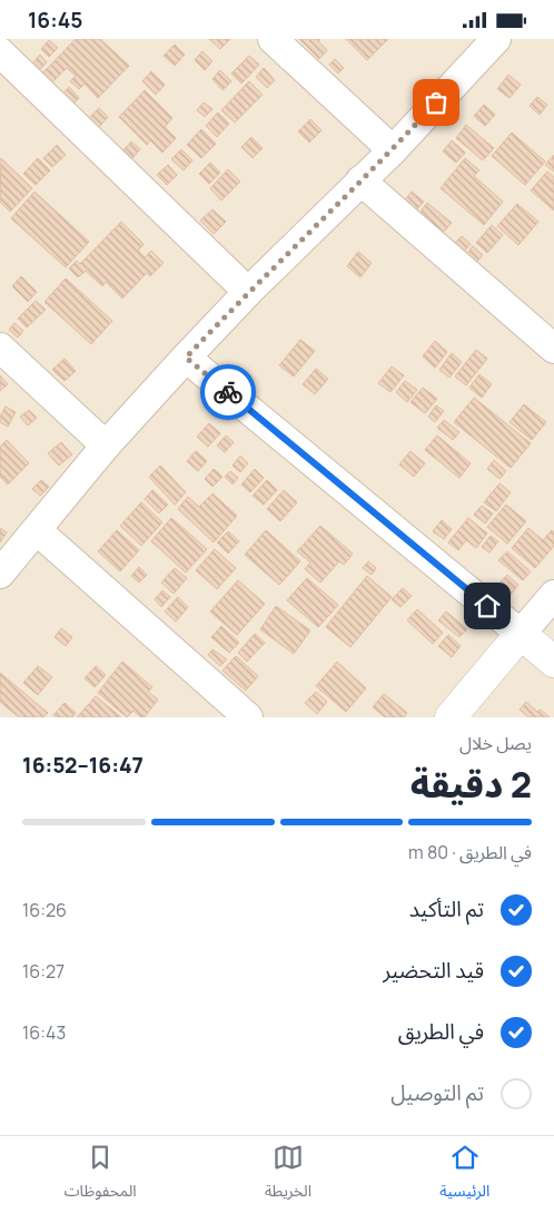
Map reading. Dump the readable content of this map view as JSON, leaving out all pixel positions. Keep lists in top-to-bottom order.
{
  "page": {
    "status": "16:45",
    "heading": ["2 دقيقة", "يصل خلال", "16:47–16:52"],
    "bar": "في الطريق · 80 m",
    "list": [
      ["تم التأكيد", "16:26"],
      ["قيد التحضير", "16:27"],
      ["في الطريق", "16:43"],
      "تم التوصيل"
    ],
    "tabs": ["الرئيسية", "الخريطة", "المحفوظات"]
  }
}
